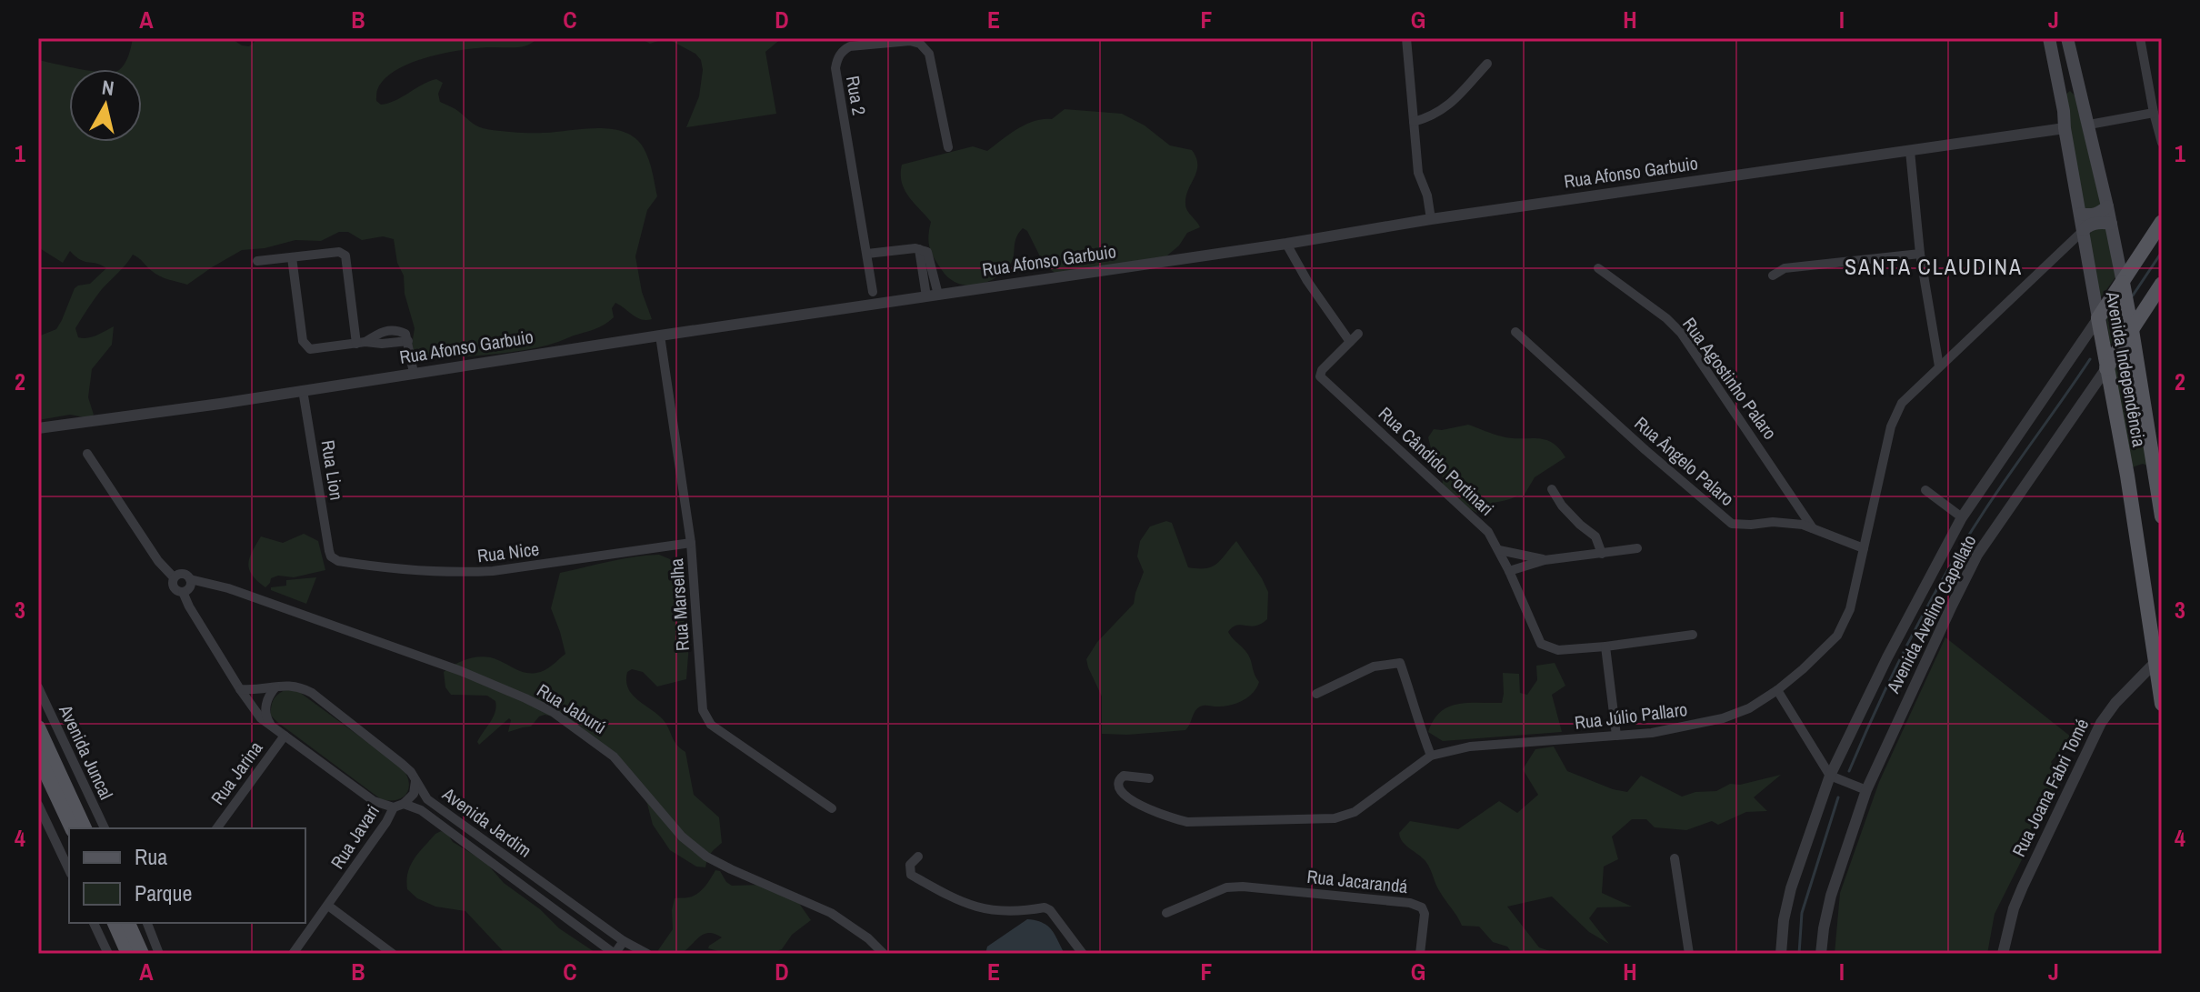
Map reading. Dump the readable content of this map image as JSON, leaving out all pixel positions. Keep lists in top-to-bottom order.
{
  "streets": {
    "main road": ["Avenida Independência", "Avenida Avelino Capellato"],
    "street": [
      "Rua 2",
      "Rua Afonso Garbuio",
      "Rua Agostinho Palaro",
      "Rua Cândido Portinari",
      "Rua Ângelo Palaro",
      "Rua Lion",
      "Rua Nice",
      "Rua Marselha",
      "Rua Jaburú",
      "Rua Júlio Pallaro",
      "Avenida Juncal",
      "Rua Jarina",
      "Rua Joana Fabri Tomé",
      "Avenida Jardim",
      "Rua Javari",
      "Rua Jacarandá"
    ]
  },
  "crossings": [
    ["Rua Afonso Garbuio", "Avenida Independência"],
    ["Rua Afonso Garbuio", "Rua Lion"],
    ["Rua Afonso Garbuio", "Rua Marselha"],
    ["Avenida Independência", "Avenida Avelino Capellato"],
    ["Avenida Independência", "Rua Júlio Pallaro"],
    ["Avenida Independência", "Rua Joana Fabri Tomé"],
    ["Rua Agostinho Palaro", "Rua Ângelo Palaro"],
    ["Rua Ângelo Palaro", "Rua Júlio Pallaro"],
    ["Rua Lion", "Rua Nice"],
    ["Rua Nice", "Rua Marselha"],
    ["Avenida Jardim", "Rua Javari"]
  ],
  "districts": ["SANTA CLAUDINA"],
  "legend": ["Rua", "Parque"],
  "north": "top",
  "grid": {
    "columns": [
      "A",
      "B",
      "C",
      "D",
      "E",
      "F",
      "G",
      "H",
      "I",
      "J"
    ],
    "rows": [
      "1",
      "2",
      "3",
      "4"
    ]
  }
}
